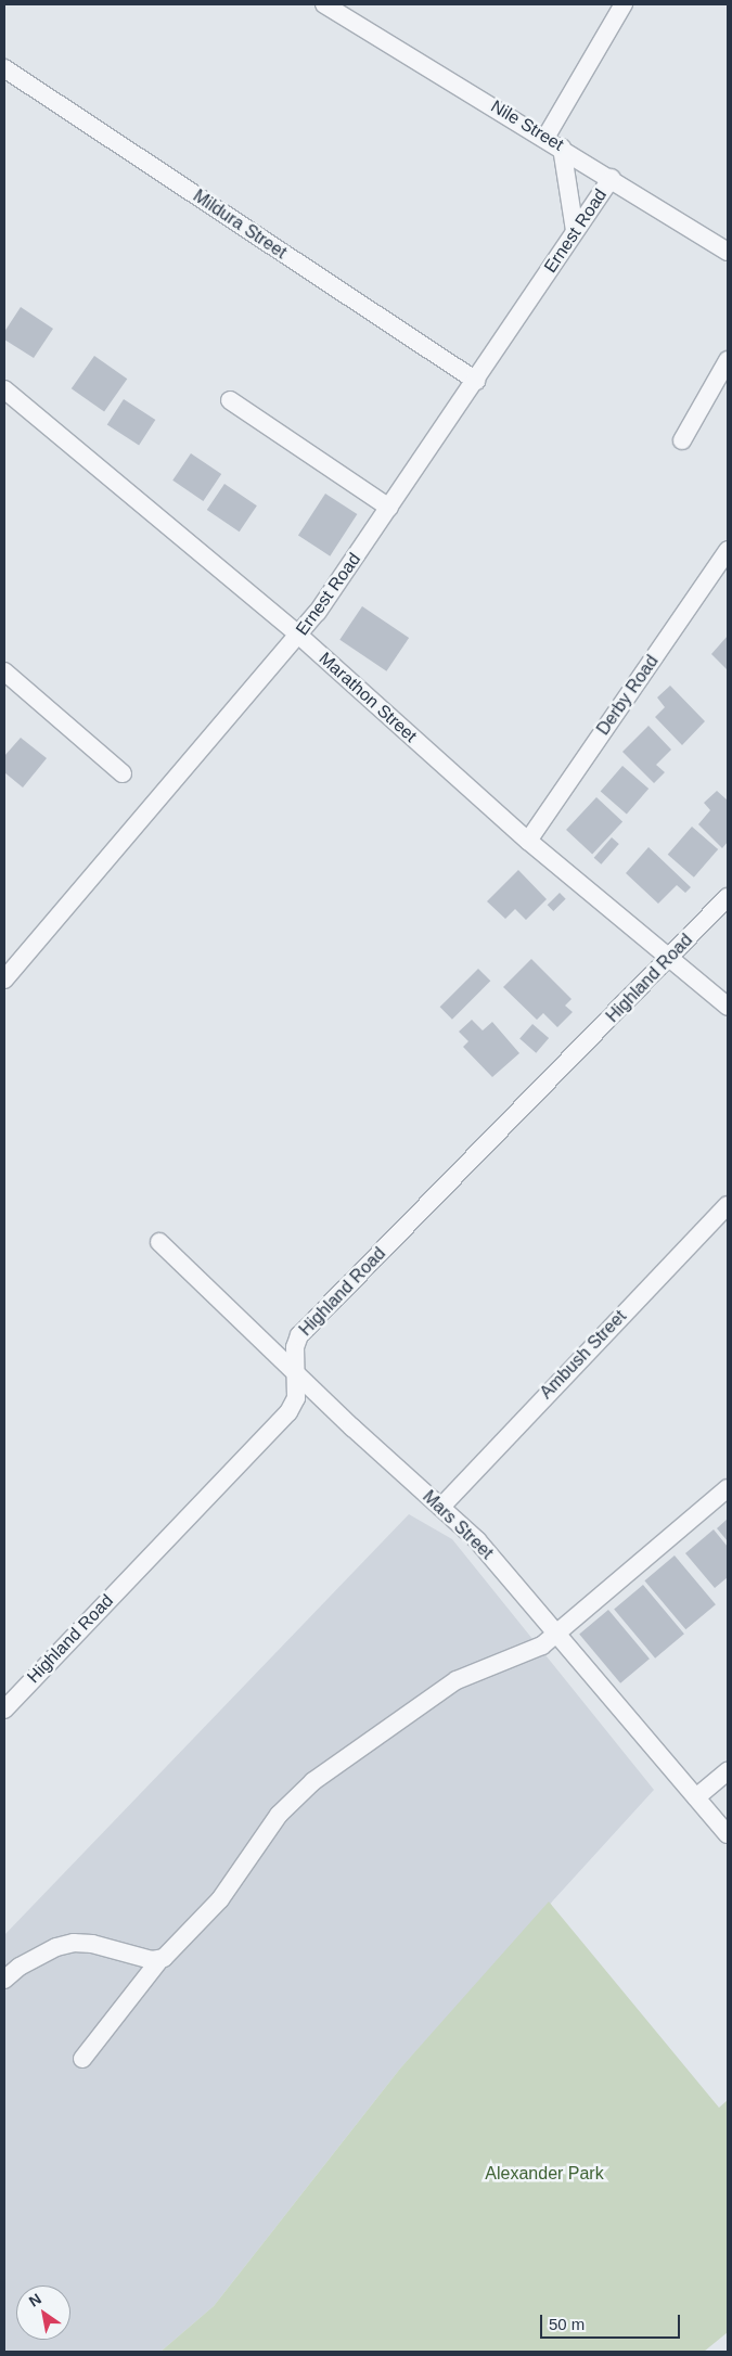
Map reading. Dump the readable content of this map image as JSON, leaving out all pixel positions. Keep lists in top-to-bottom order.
{
  "streets": {
    "street": [
      "Nile Street",
      "Mildura Street",
      "Ernest Road",
      "Derby Road",
      "Marathon Street",
      "Highland Road",
      "Ambush Street",
      "Mars Street"
    ]
  },
  "crossings": [
    ["Nile Street", "Ernest Road"],
    ["Mildura Street", "Ernest Road"],
    ["Ernest Road", "Marathon Street"],
    ["Derby Road", "Marathon Street"],
    ["Marathon Street", "Highland Road"],
    ["Highland Road", "Mars Street"],
    ["Ambush Street", "Mars Street"]
  ],
  "parks": ["Alexander Park"],
  "scale_bar": "50 m",
  "north": "top left"
}
